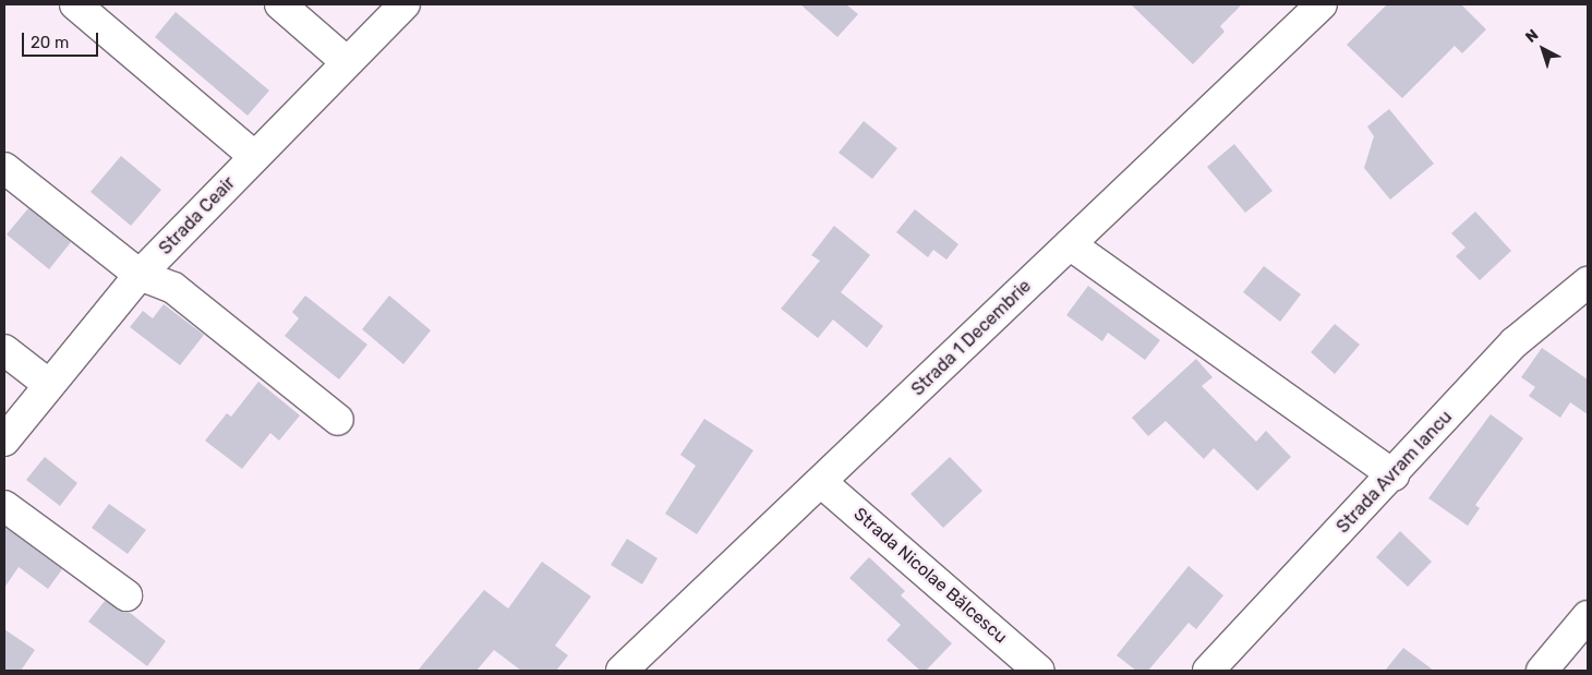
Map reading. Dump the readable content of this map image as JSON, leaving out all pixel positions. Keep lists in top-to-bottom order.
{
  "streets": {
    "street": [
      "Strada Ceair",
      "Strada 1 Decembrie",
      "Strada Avram Iancu",
      "Strada Nicolae Bălcescu"
    ]
  },
  "crossings": [
    ["Strada 1 Decembrie", "Strada Nicolae Bălcescu"]
  ],
  "scale_bar": "20 m",
  "north": "top left"
}
